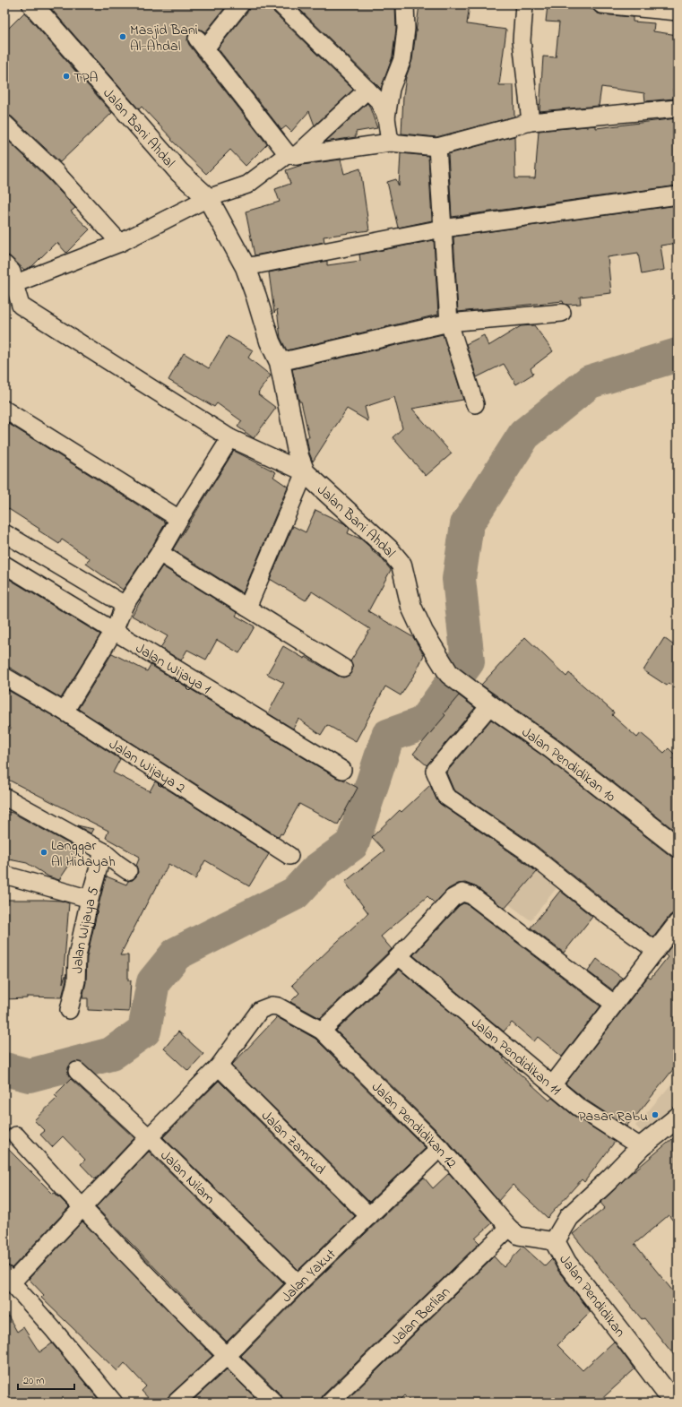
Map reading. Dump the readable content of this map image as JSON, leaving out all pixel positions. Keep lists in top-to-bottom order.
{
  "streets": {
    "street": [
      "Jalan Bani Ahdal",
      "Jalan Wijaya 1",
      "Jalan Pendidikan 10",
      "Jalan Wijaya 2",
      "Jalan Wijaya 5",
      "Jalan Pendidikan 11",
      "Jalan Pendidikan 12",
      "Jalan Zamrud",
      "Jalan Nilam",
      "Jalan Yakut",
      "Jalan Pendidikan",
      "Jalan Berlian"
    ]
  },
  "crossings": [
    ["Jalan Bani Ahdal", "Jalan Pendidikan 10"],
    ["Jalan Pendidikan 11", "Jalan Pendidikan"],
    ["Jalan Pendidikan 12", "Jalan Zamrud"],
    ["Jalan Pendidikan 12", "Jalan Yakut"],
    ["Jalan Pendidikan 12", "Jalan Pendidikan"],
    ["Jalan Pendidikan 12", "Jalan Berlian"],
    ["Jalan Zamrud", "Jalan Yakut"],
    ["Jalan Nilam", "Jalan Yakut"]
  ],
  "places": [
    "Masjid Bani Al-Ahdal",
    "TPA",
    "Langgar Al Hidayah",
    "Pasar Rabu"
  ],
  "scale_bar": "20 m"
}
